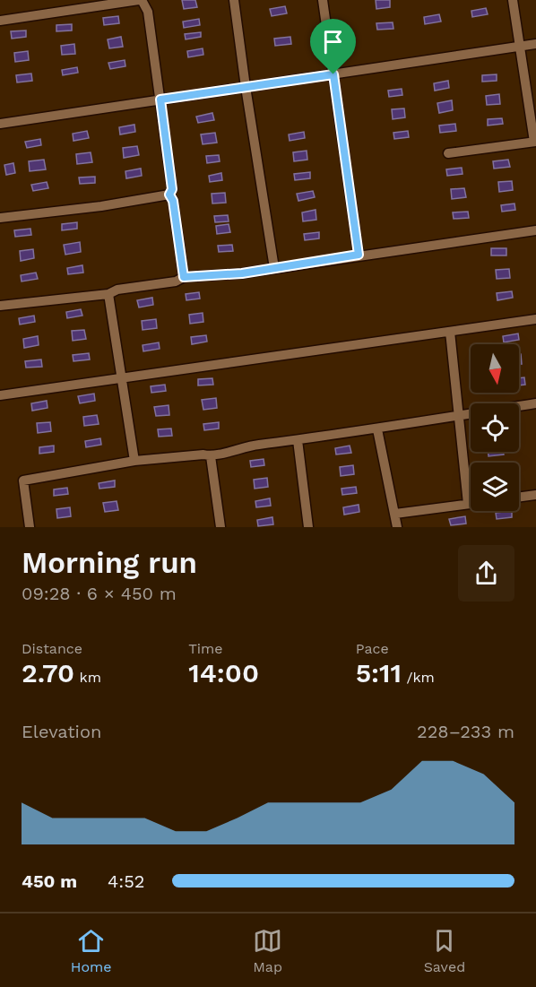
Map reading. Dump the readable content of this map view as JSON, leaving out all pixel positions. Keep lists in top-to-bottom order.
{
  "north": "bottom",
  "page": {
    "heading": ["Morning run", "09:28 · 6 × 450 m"],
    "stats": [
      ["Distance", "2.70 km"],
      ["Time", "14:00"],
      ["Pace", "5:11 /km"]
    ],
    "chart": ["Elevation", "228–233 m"],
    "list": [
      {
        "name": "450 m",
        "note": "4:52"
      }
    ],
    "tabs": ["Home", "Map", "Saved"]
  }
}
